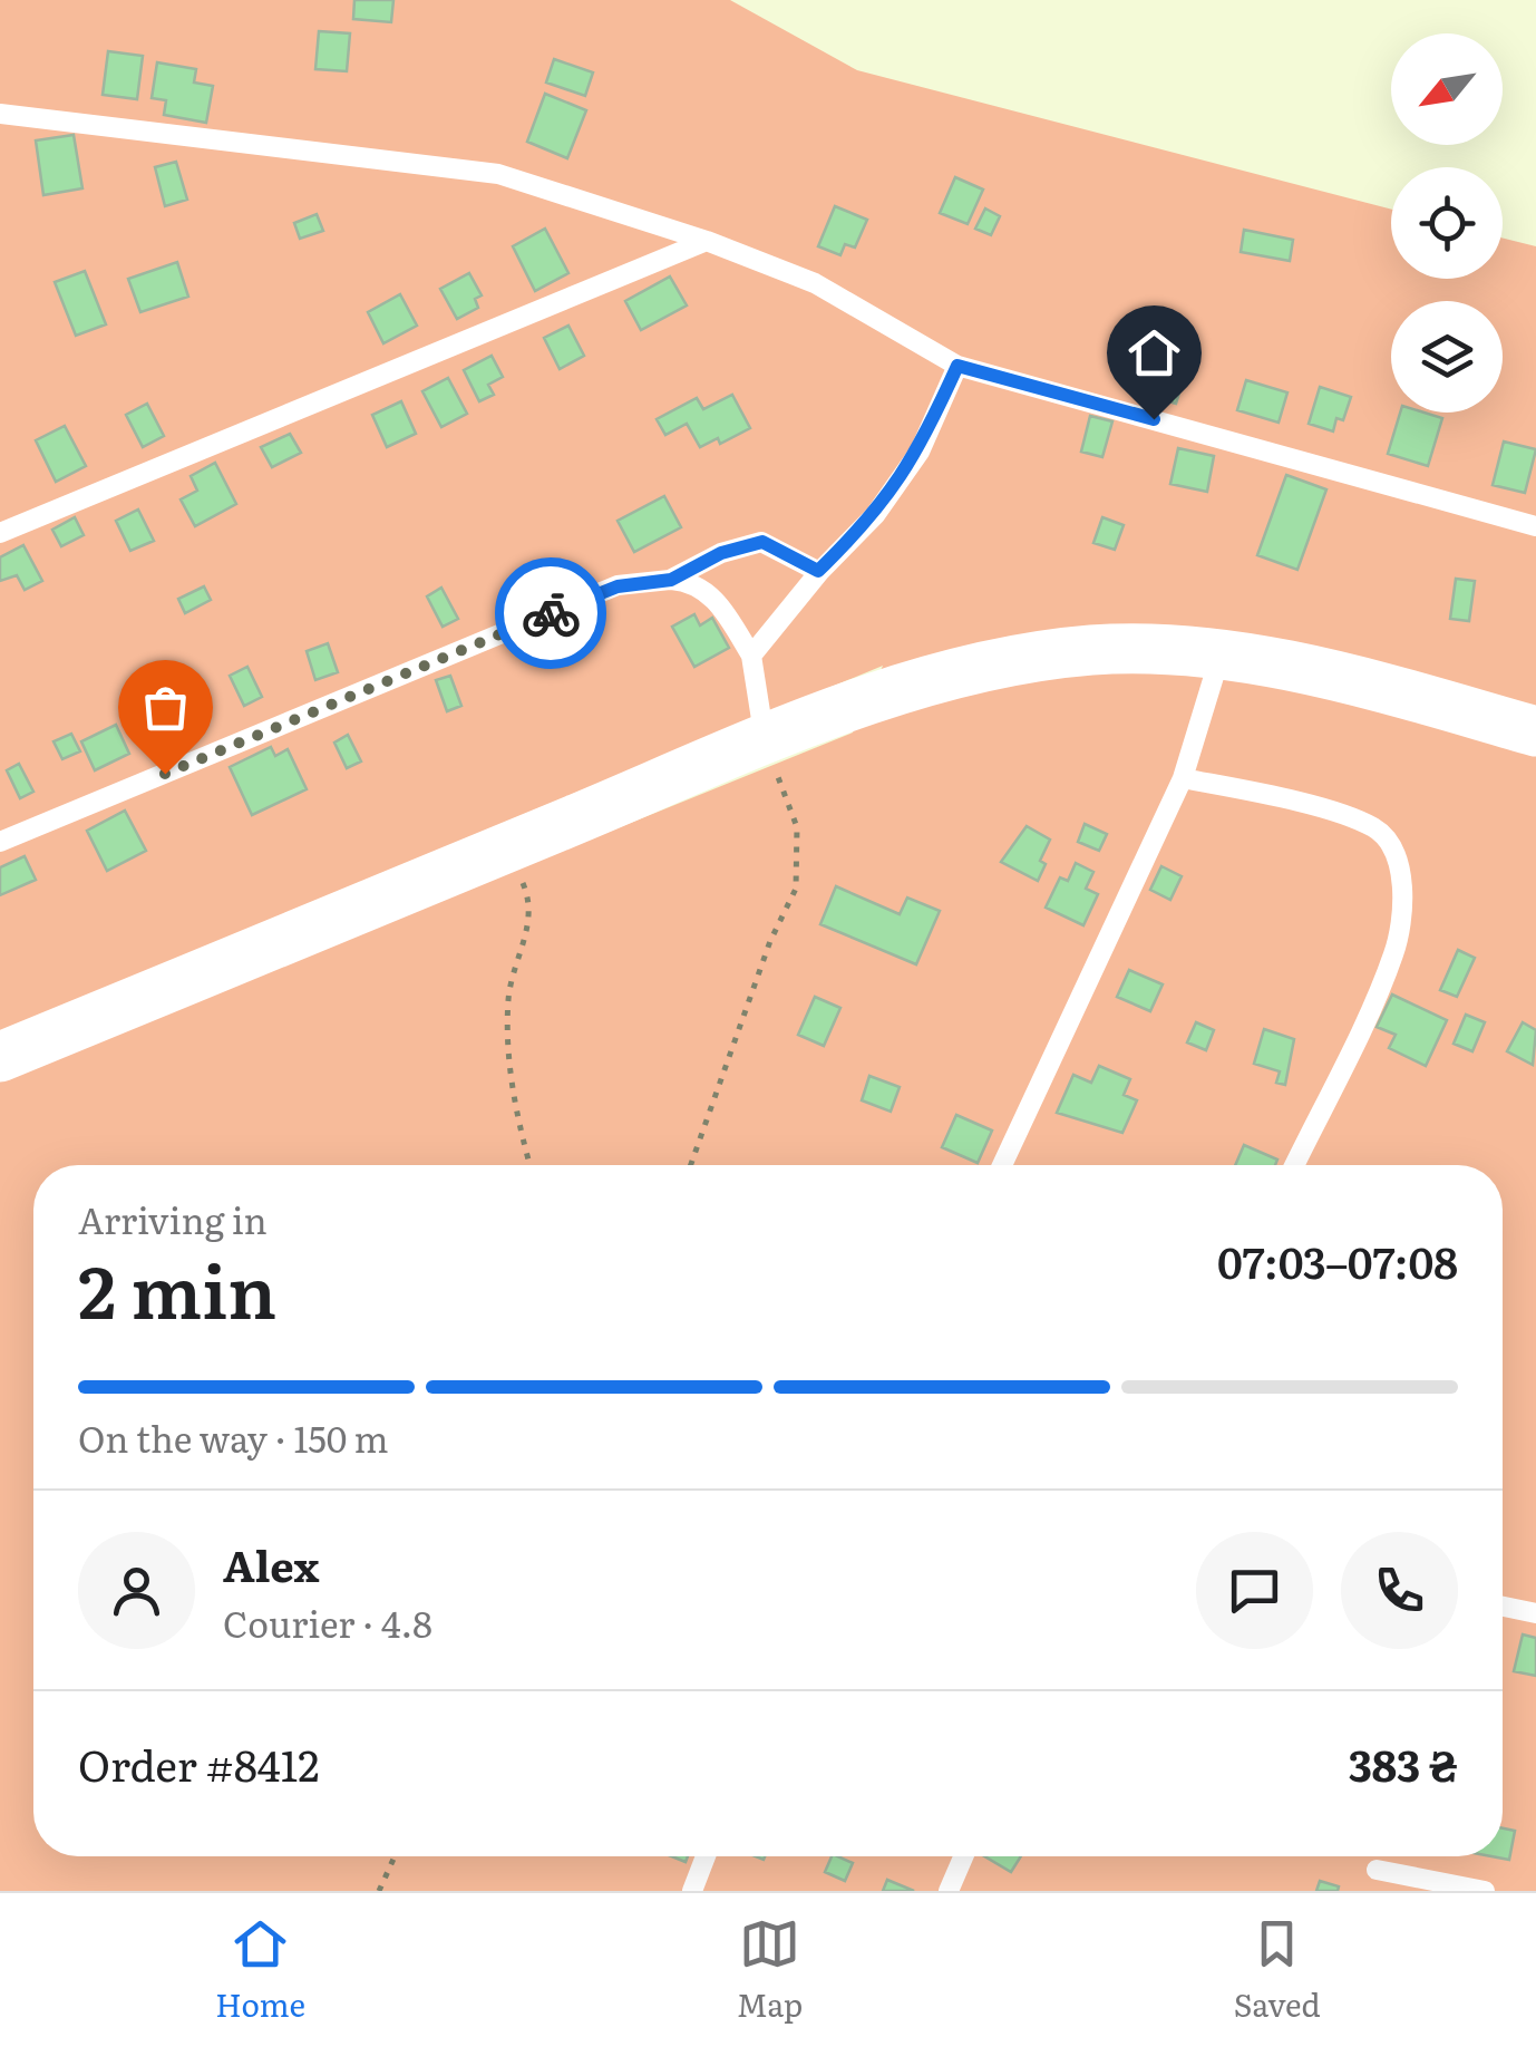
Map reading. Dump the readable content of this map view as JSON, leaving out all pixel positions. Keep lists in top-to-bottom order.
{
  "north": "bottom left",
  "page": {
    "heading": ["2 min", "Arriving in", "07:03–07:08"],
    "panel": [
      "Alex",
      "Courier · 4.8",
      "Order #8412",
      "383 ₴"
    ],
    "bar": "On the way · 150 m",
    "tabs": ["Home", "Map", "Saved"]
  }
}
